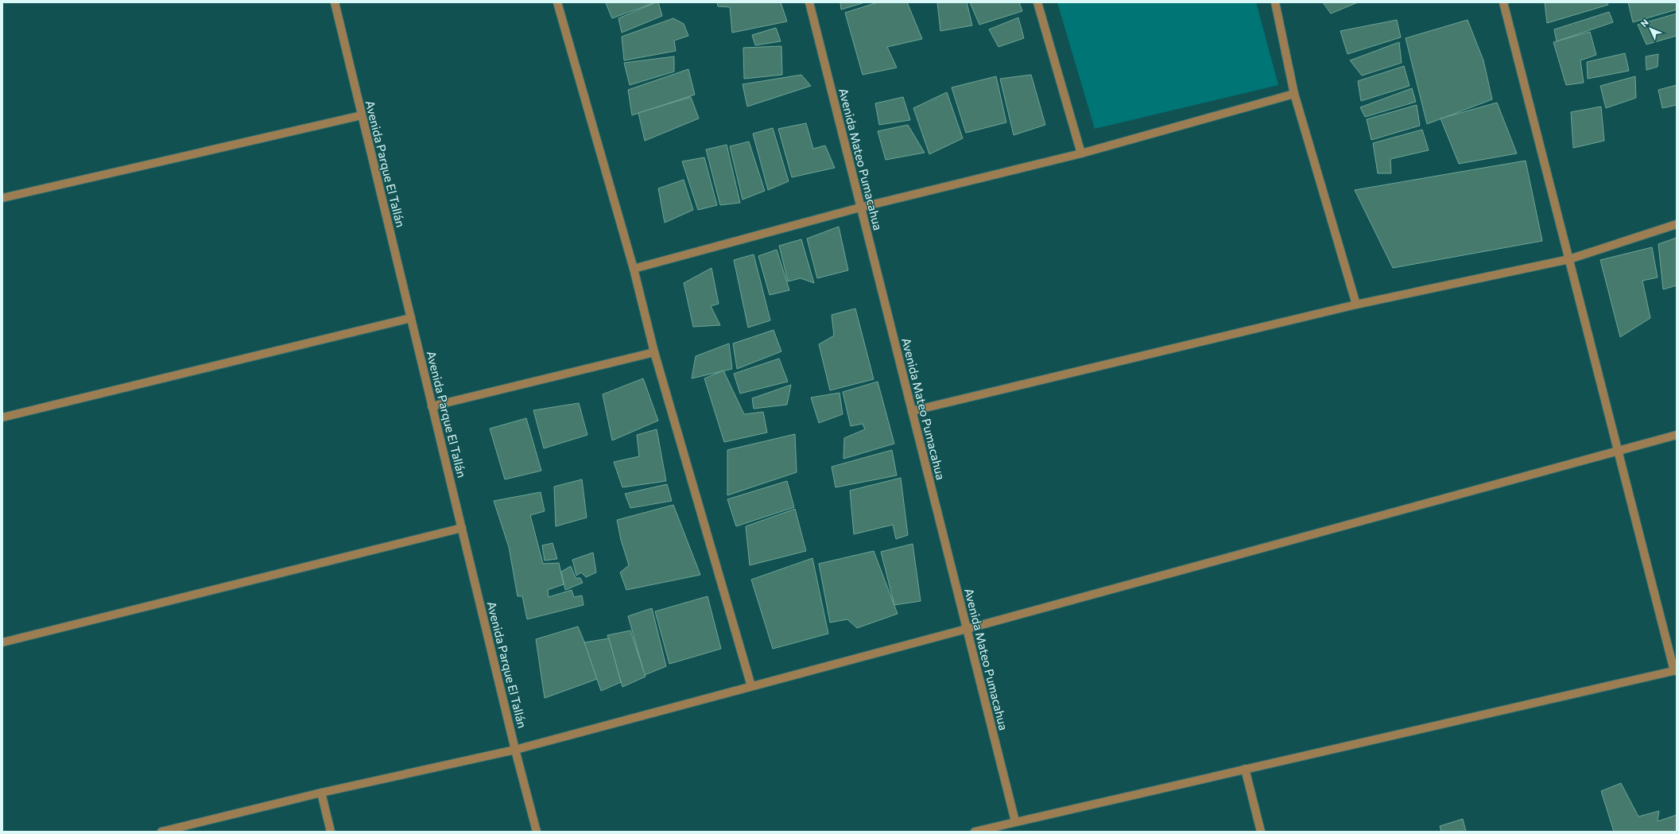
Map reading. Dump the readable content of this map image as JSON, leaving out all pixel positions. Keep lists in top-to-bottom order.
{
  "streets": {
    "street": ["Avenida Mateo Pumacahua", "Avenida Parque El Tallán"]
  },
  "north": "top left"
}
